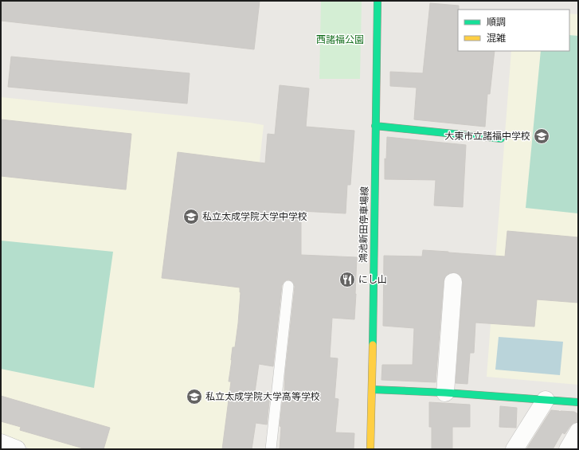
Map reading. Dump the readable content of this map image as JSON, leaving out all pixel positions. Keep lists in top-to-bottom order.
{
  "streets": {
    "main road": ["鴻池新田停車場線"]
  },
  "parks": ["西諸福公園"],
  "places": {
    "school or university": ["大東市立諸福中学校", "私立太成学院大学中学校", "私立太成学院大学高等学校"],
    "restaurant": ["にし山"]
  },
  "legend": ["順調", "混雑"]
}
